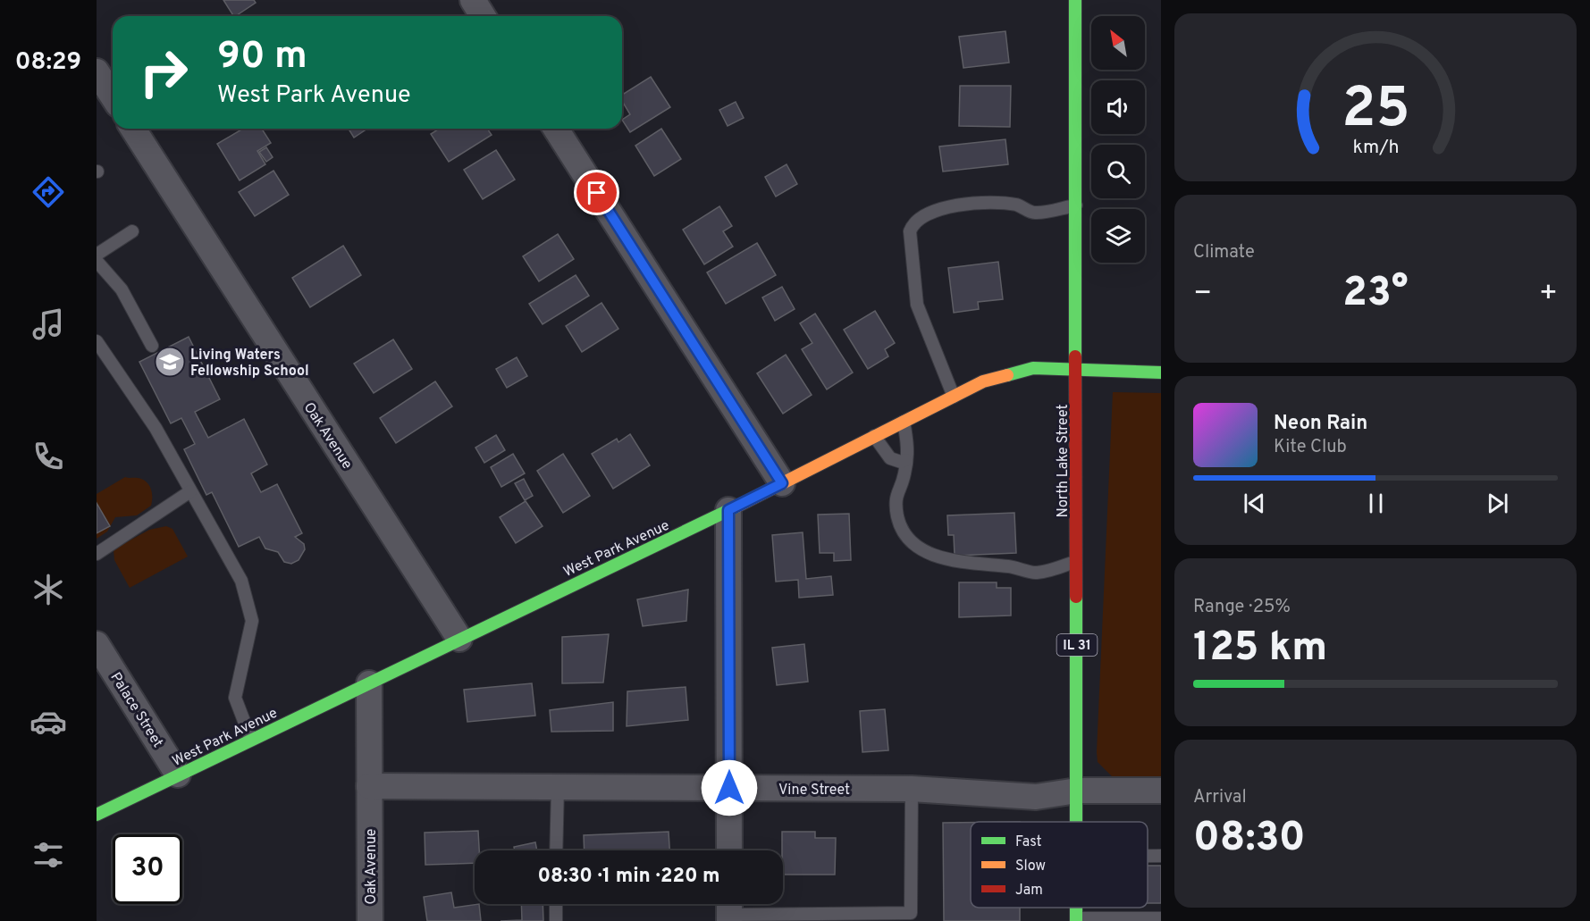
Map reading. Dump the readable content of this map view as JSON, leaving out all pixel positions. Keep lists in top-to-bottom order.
{
  "streets": {
    "street": [
      "Oak Avenue",
      "North Lake Street",
      "West Park Avenue",
      "IL 31",
      "Palace Street",
      "Vine Street"
    ]
  },
  "crossings": [
    ["Oak Avenue", "West Park Avenue"],
    ["Oak Avenue", "Vine Street"],
    ["North Lake Street", "West Park Avenue"],
    ["North Lake Street", "Vine Street"],
    ["West Park Avenue", "Palace Street"]
  ],
  "places": {
    "school or university": ["Living Waters Fellowship School"]
  },
  "legend": ["Fast", "Slow", "Jam"],
  "north": "top left",
  "page": {
    "tabs": "08:29",
    "turn": ["90 m", "West Park Avenue"],
    "tile": [
      "Climate",
      ["Range · 25%", "125 km"],
      ["Arrival", "08:30"]
    ],
    "heat": ["−", "23°", "+"],
    "song": ["Neon Rain", "Kite Club"],
    "limit": "30",
    "trip": "08:30 · 1 min · 220 m",
    "gauge": ["25", "km/h"]
  }
}
